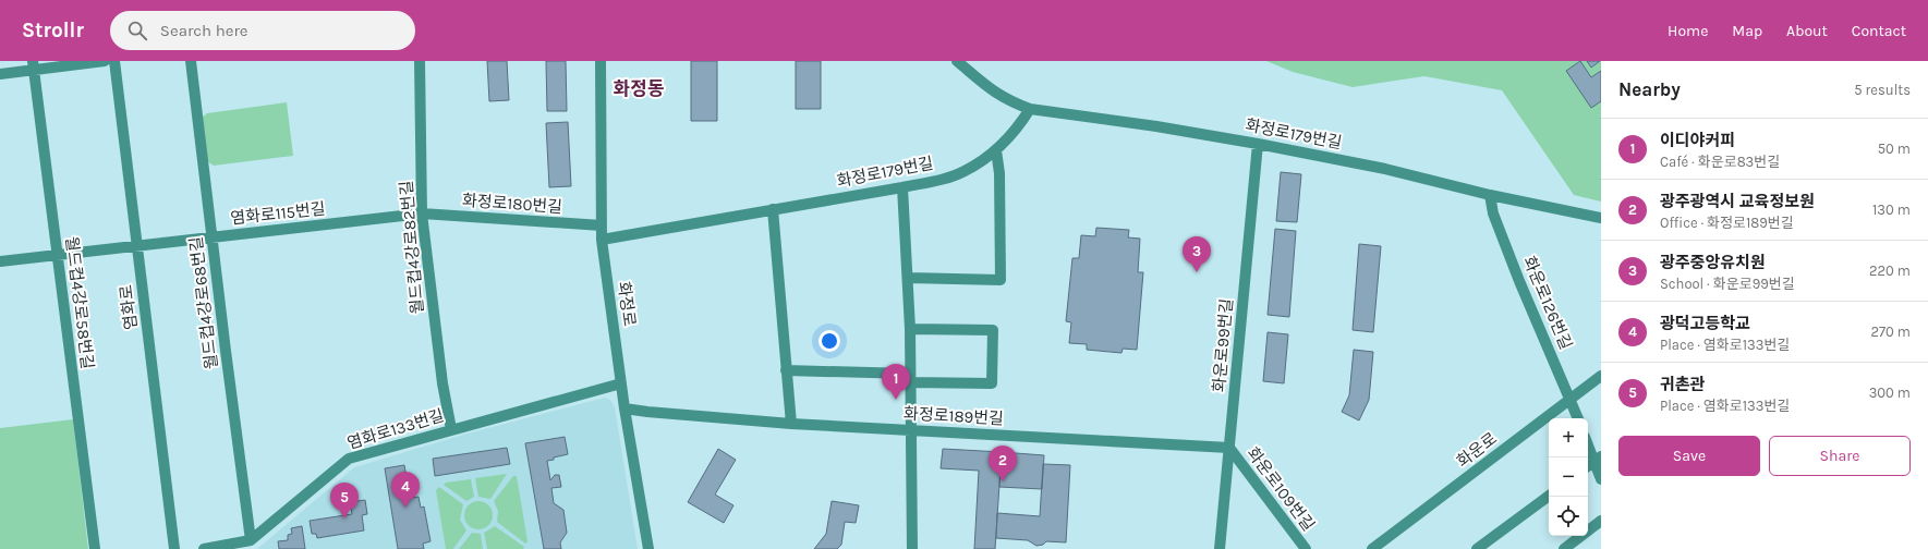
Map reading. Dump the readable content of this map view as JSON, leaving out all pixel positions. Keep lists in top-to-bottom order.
{
  "streets": {
    "street": [
      "화정로179번길",
      "화정로180번길",
      "염화로115번길",
      "월드컵4강로82번길",
      "월드컵4강로58번길",
      "월드컵4강로68번길",
      "화운로126번길",
      "화정로",
      "염화로",
      "화운로99번길",
      "화정로189번길",
      "염화로133번길",
      "화운로",
      "화운로109번길"
    ]
  },
  "crossings": [
    ["화정로179번길", "화운로126번길"],
    ["화정로179번길", "화정로"],
    ["화정로179번길", "화운로99번길"],
    ["화정로180번길", "염화로115번길"],
    ["화정로180번길", "월드컵4강로82번길"],
    ["화정로180번길", "화정로"],
    ["염화로115번길", "월드컵4강로82번길"],
    ["염화로115번길", "월드컵4강로58번길"],
    ["염화로115번길", "월드컵4강로68번길"],
    ["염화로115번길", "염화로"],
    ["월드컵4강로82번길", "염화로133번길"],
    ["월드컵4강로68번길", "염화로133번길"],
    ["화운로126번길", "화운로"],
    ["화정로", "화정로189번길"],
    ["화정로", "염화로133번길"],
    ["화운로99번길", "화정로189번길"],
    ["화운로99번길", "화운로109번길"],
    ["화정로189번길", "화운로109번길"]
  ],
  "districts": ["화정동"],
  "page": {
    "header": "Strollr",
    "search": "Search here",
    "nav": [
      "Home",
      "Map",
      "About",
      "Contact"
    ],
    "heading": ["Nearby", "5 results"],
    "list": [
      {
        "mark": "1",
        "name": "이디야커피",
        "note": "Café · 화운로83번길",
        "value": "50 m"
      },
      {
        "mark": "2",
        "name": "광주광역시 교육정보원",
        "note": "Office · 화정로189번길",
        "value": "130 m"
      },
      {
        "mark": "3",
        "name": "광주중앙유치원",
        "note": "School · 화운로99번길",
        "value": "220 m"
      },
      {
        "mark": "4",
        "name": "광덕고등학교",
        "note": "Place · 염화로133번길",
        "value": "270 m"
      },
      {
        "mark": "5",
        "name": "귀촌관",
        "note": "Place · 염화로133번길",
        "value": "300 m"
      }
    ],
    "pins": [
      "3",
      "1",
      "2",
      "4",
      "5"
    ],
    "map_buttons": ["+", "−"],
    "buttons": ["Save", "Share"]
  }
}
